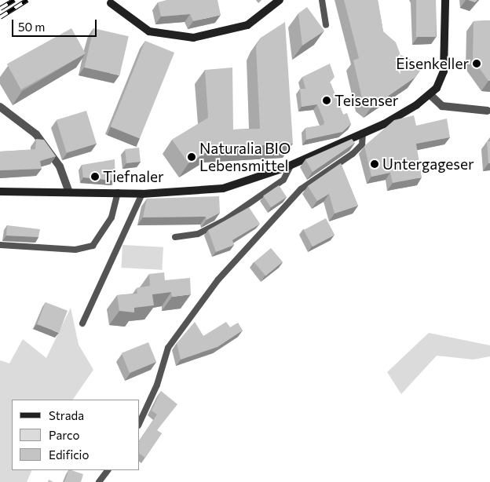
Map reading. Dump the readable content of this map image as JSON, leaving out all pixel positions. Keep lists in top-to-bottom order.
{
  "places": [
    "Eisenkeller",
    "Teisenser",
    "Naturalia BIO Lebensmittel",
    "Untergageser",
    "Tiefnaler"
  ],
  "legend": ["Strada", "Parco", "Edificio"],
  "scale_bar": "50 m"
}
